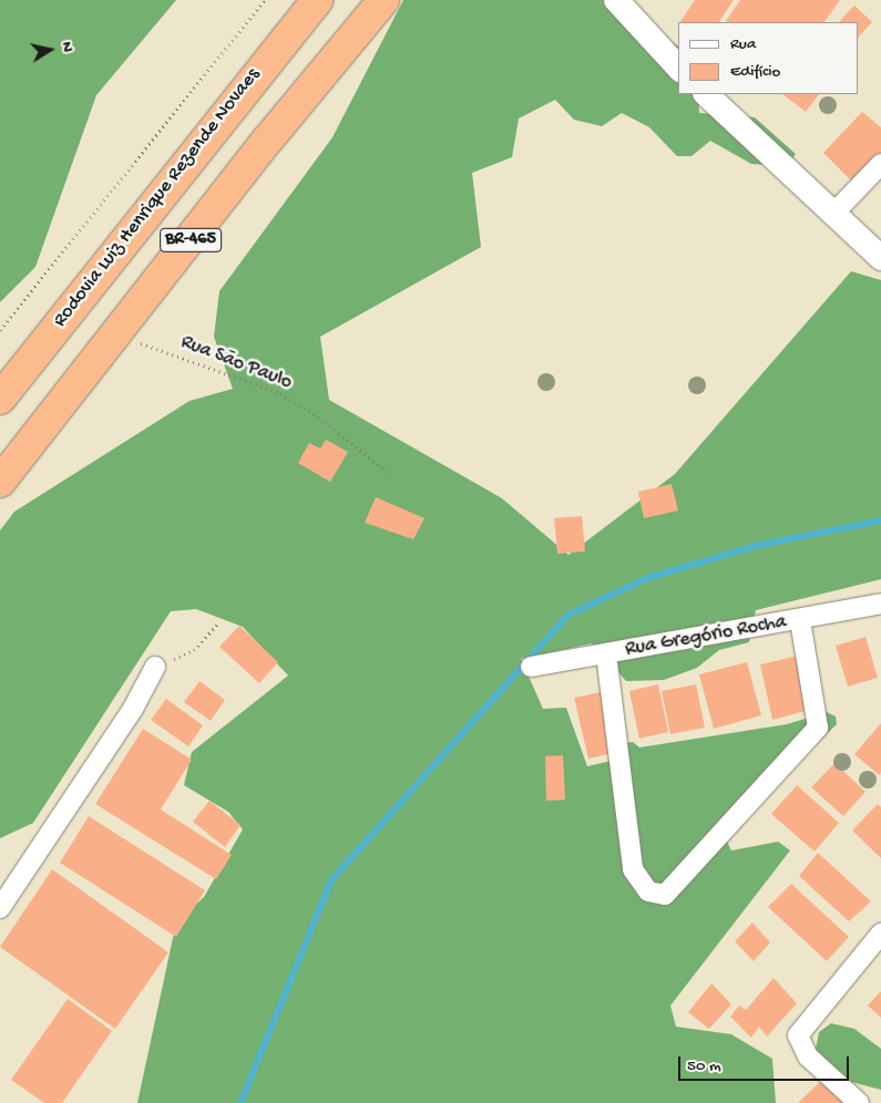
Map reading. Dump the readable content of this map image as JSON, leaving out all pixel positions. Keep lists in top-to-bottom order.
{
  "streets": {
    "highway": ["Rodovia Luiz Henrique Rezende Novaes", "BR-465"],
    "street": ["Rua Gregório Rocha"],
    "path": ["Rua São Paulo"]
  },
  "crossings": [
    ["BR-465", "Rua São Paulo"]
  ],
  "legend": ["Rua", "Edifício"],
  "scale_bar": "50 m",
  "north": "right"
}
